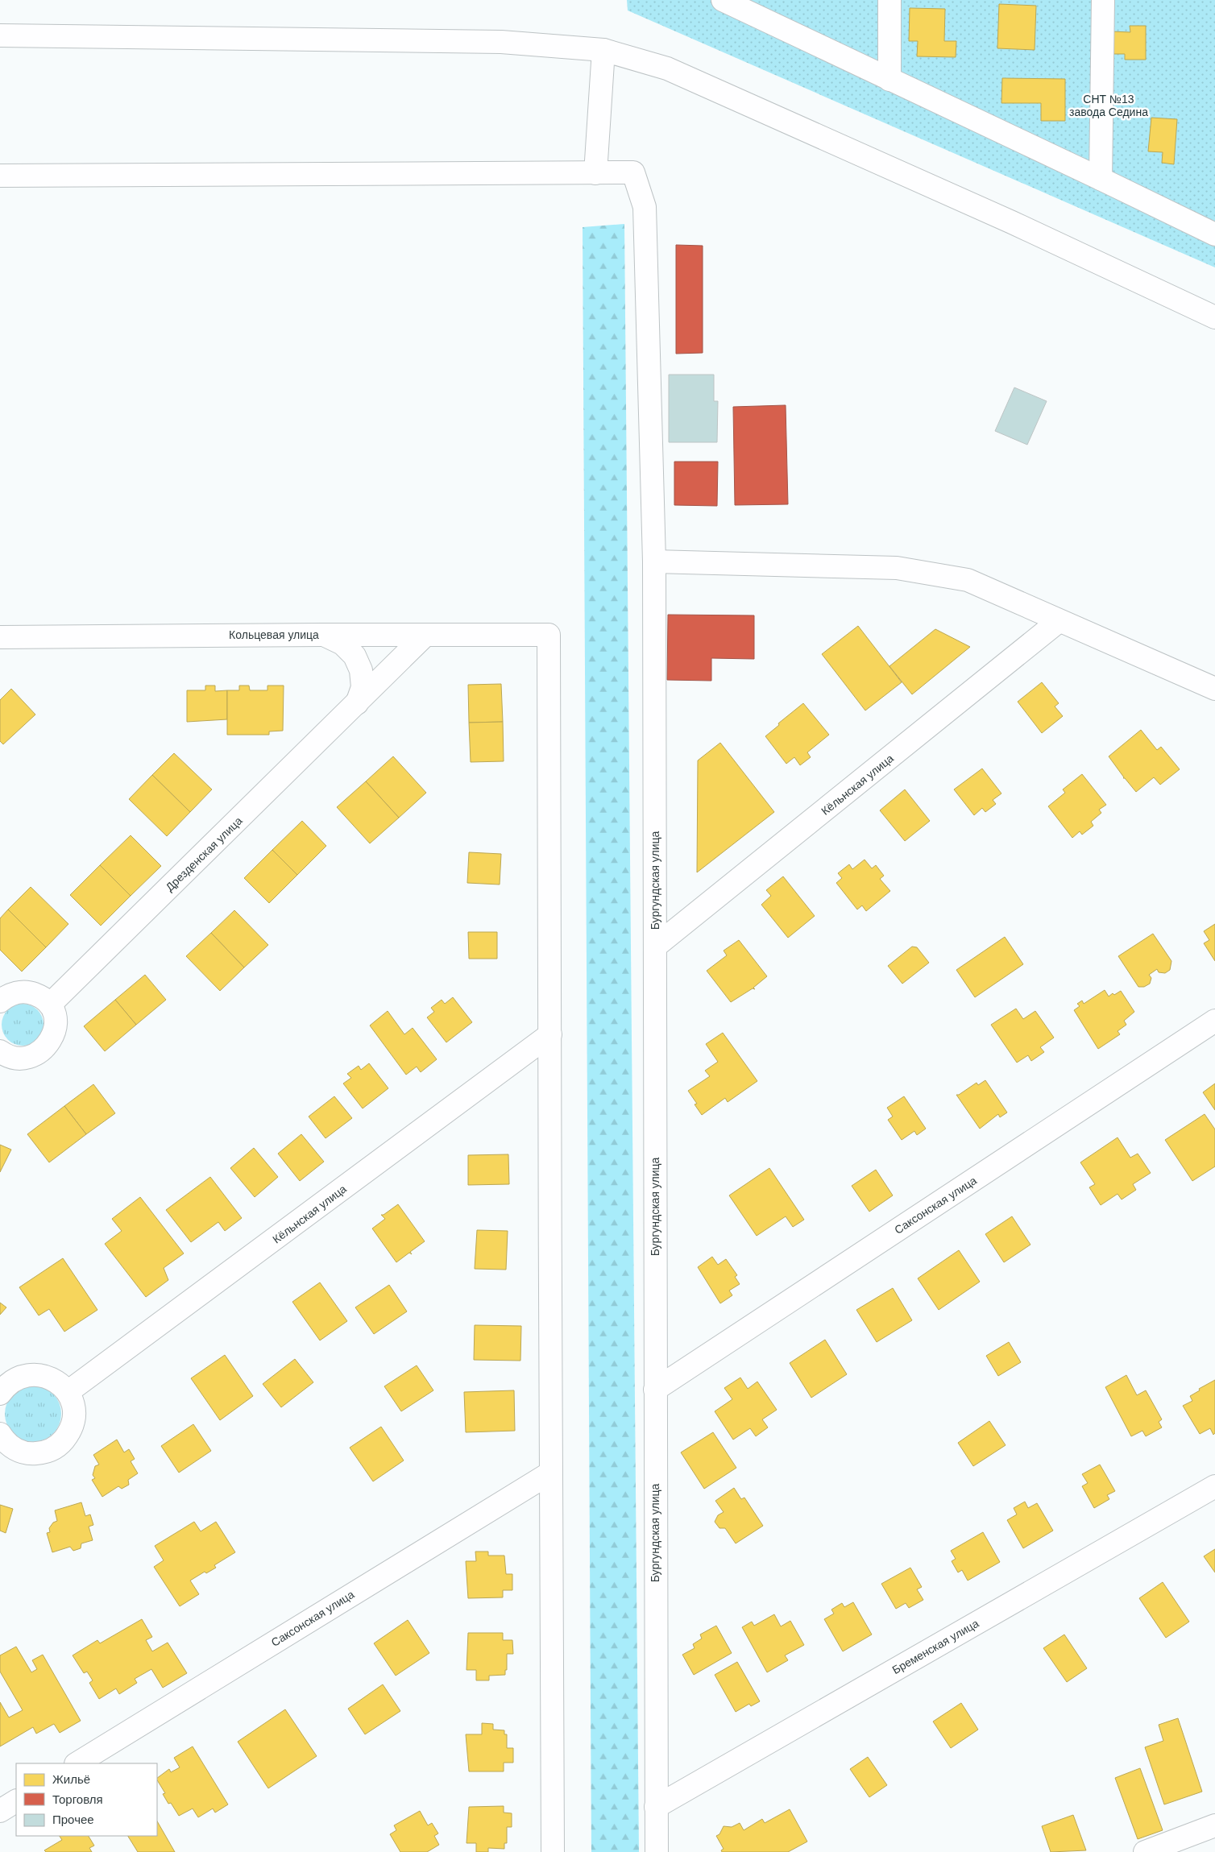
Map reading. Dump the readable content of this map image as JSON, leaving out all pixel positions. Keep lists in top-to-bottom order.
{
  "streets": {
    "street": [
      "Кольцевая улица",
      "Кёльнская улица",
      "Дрезденская улица",
      "Бургундская улица",
      "Саксонская улица",
      "Бременская улица"
    ]
  },
  "crossings": [
    ["Кольцевая улица", "Кёльнская улица"],
    ["Кольцевая улица", "Дрезденская улица"],
    ["Кёльнская улица", "Бургундская улица"],
    ["Бургундская улица", "Саксонская улица"],
    ["Бургундская улица", "Бременская улица"]
  ],
  "parks": ["СНТ №13 завода Седина"],
  "legend": ["Жильё", "Торговля", "Прочее"]
}
